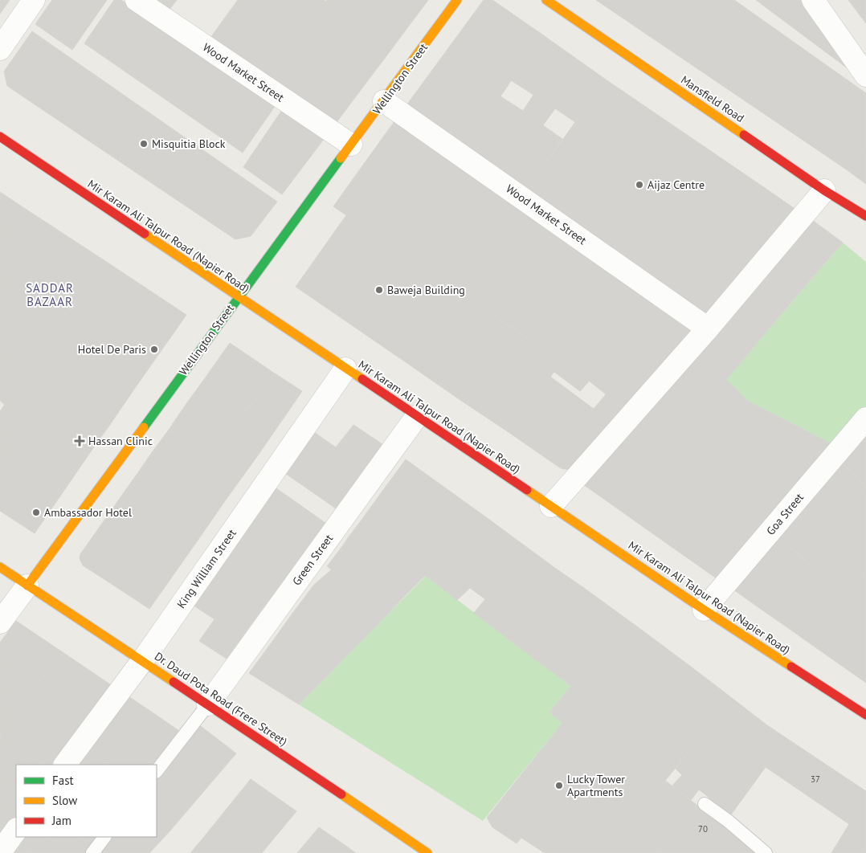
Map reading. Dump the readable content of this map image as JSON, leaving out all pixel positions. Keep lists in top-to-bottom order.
{
  "streets": {
    "street": [
      "Wood Market Street",
      "Wellington Street",
      "Mansfield Road",
      "Mir Karam Ali Talpur Road (Napier Road)",
      "Goa Street",
      "Green Street",
      "King William Street",
      "Dr. Daud Pota Road (Frere Street)"
    ]
  },
  "crossings": [
    ["Wood Market Street", "Wellington Street"],
    ["Wellington Street", "Mir Karam Ali Talpur Road (Napier Road)"],
    ["Wellington Street", "Dr. Daud Pota Road (Frere Street)"],
    ["Mir Karam Ali Talpur Road (Napier Road)", "Goa Street"],
    ["Mir Karam Ali Talpur Road (Napier Road)", "Green Street"],
    ["Mir Karam Ali Talpur Road (Napier Road)", "King William Street"],
    ["Green Street", "Dr. Daud Pota Road (Frere Street)"],
    ["King William Street", "Dr. Daud Pota Road (Frere Street)"]
  ],
  "districts": ["SADDAR BAZAAR"],
  "places": {
    "other": [
      "Misquitia Block",
      "Aijaz Centre",
      "Baweja Building",
      "Hotel De Paris",
      "Ambassador Hotel",
      "Lucky Tower Apartments"
    ],
    "health": ["Hassan Clinic"]
  },
  "house_numbers": ["37", "70"],
  "legend": ["Fast", "Slow", "Jam"]
}
